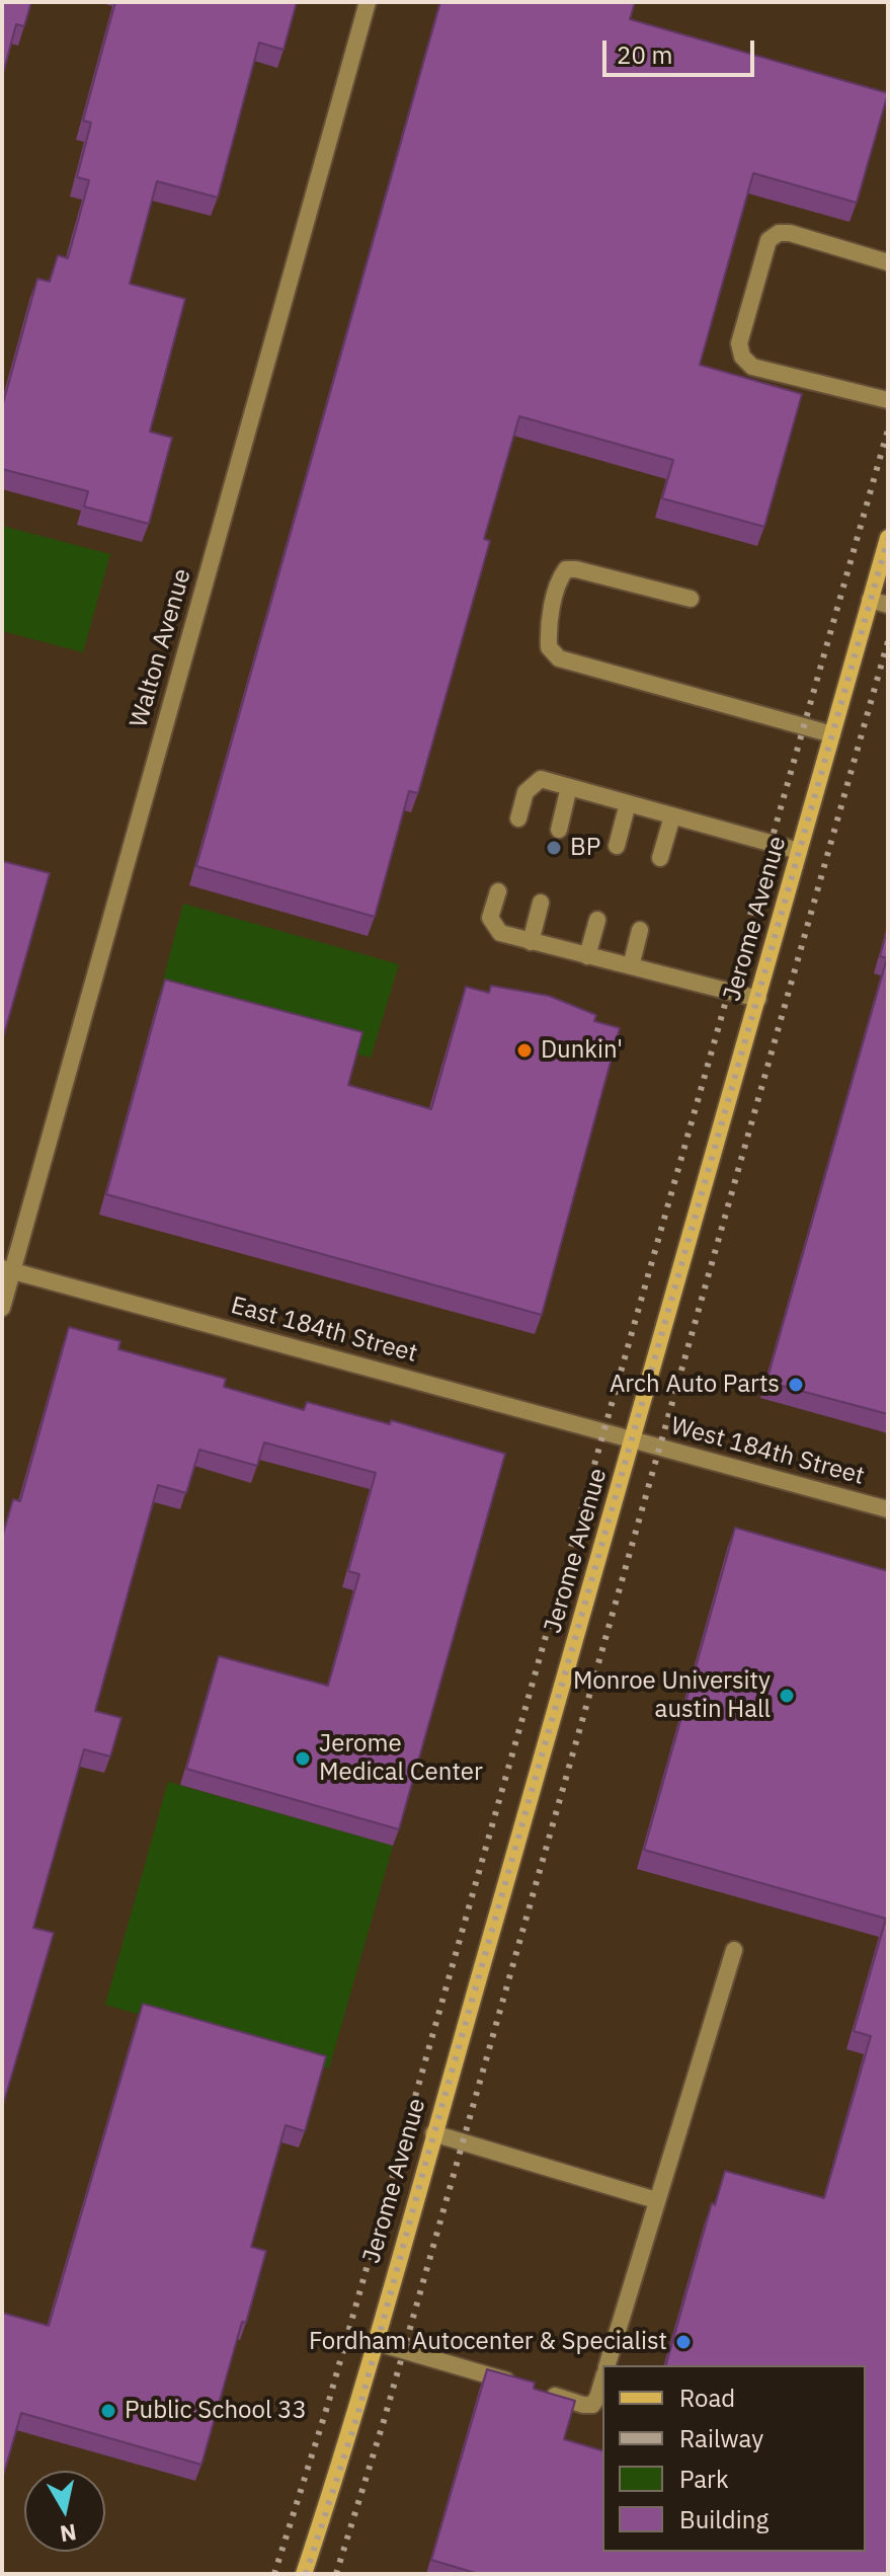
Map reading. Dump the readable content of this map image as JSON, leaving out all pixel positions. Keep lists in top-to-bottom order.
{
  "streets": {
    "main road": ["Jerome Avenue"],
    "street": ["Walton Avenue", "East 184th Street", "West 184th Street"]
  },
  "crossings": [
    ["Walton Avenue", "East 184th Street"],
    ["Jerome Avenue", "East 184th Street"],
    ["Jerome Avenue", "West 184th Street"],
    ["East 184th Street", "West 184th Street"]
  ],
  "places": [
    "BP",
    "Dunkin'",
    "Arch Auto Parts",
    "Monroe University austin Hall",
    "Jerome Medical Center",
    "Fordham Autocenter & Specialist",
    "Public School 33"
  ],
  "legend": [
    "Road",
    "Railway",
    "Park",
    "Building"
  ],
  "scale_bar": "20 m",
  "north": "bottom"
}
